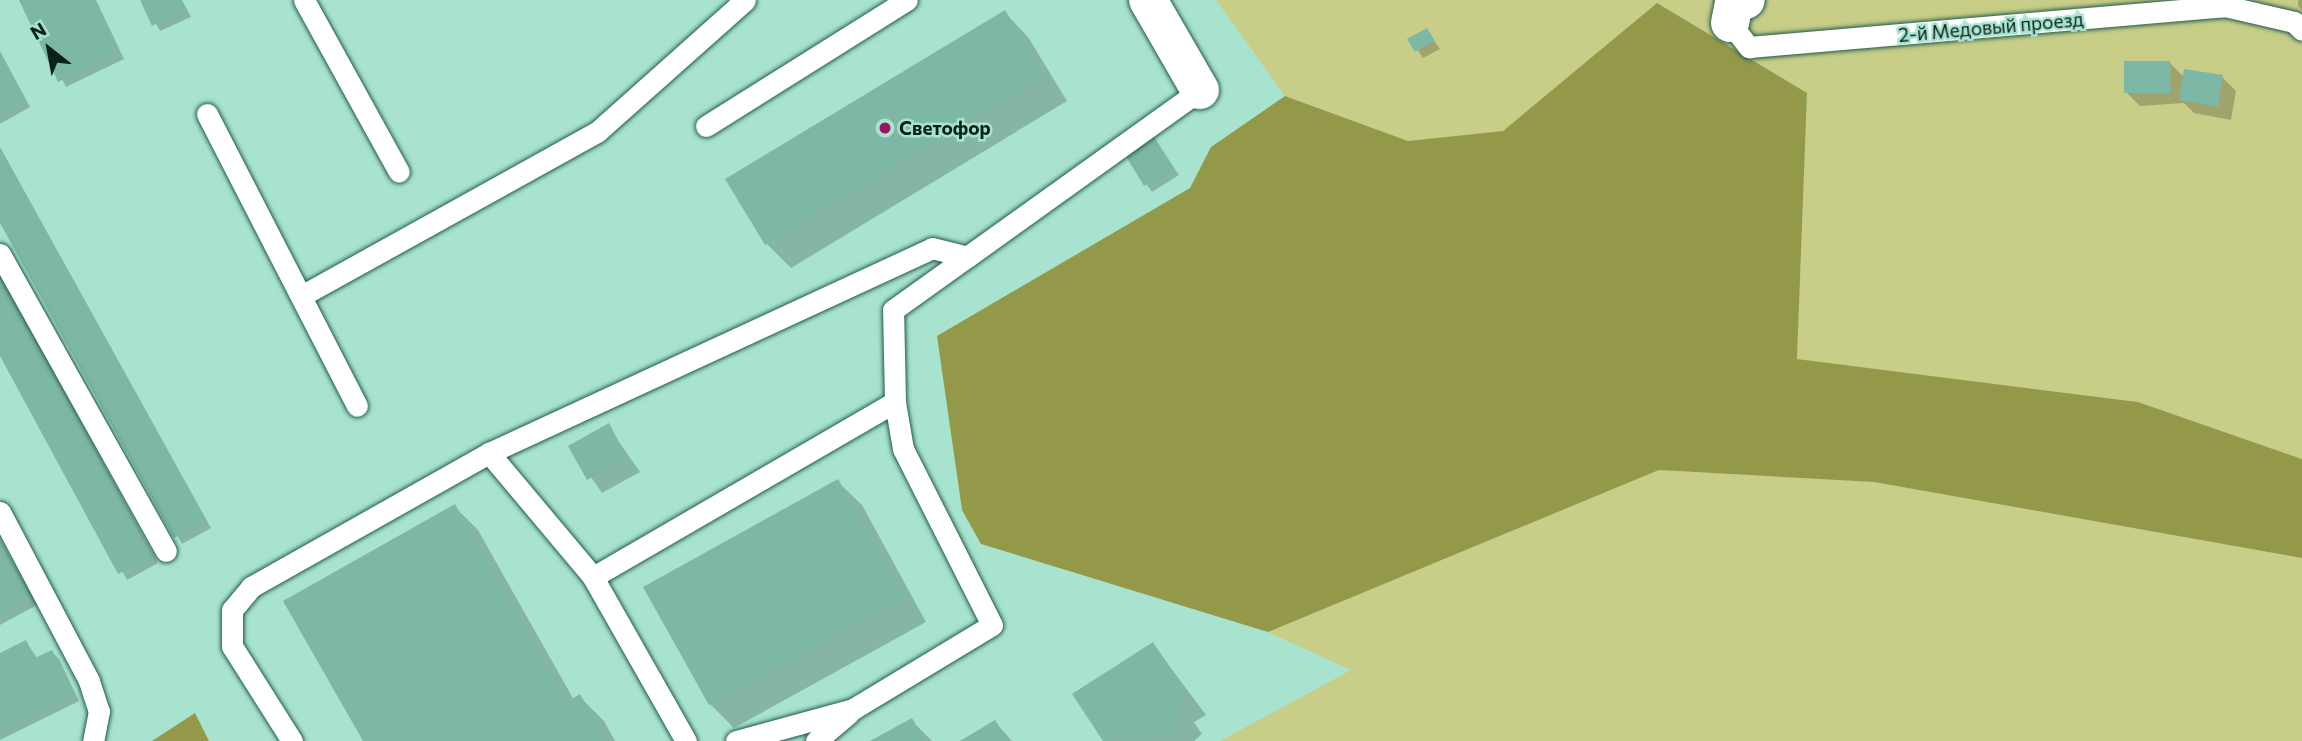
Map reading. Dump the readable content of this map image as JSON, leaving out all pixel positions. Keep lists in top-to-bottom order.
{
  "streets": {
    "lane": ["2-й Медовый проезд"]
  },
  "places": ["Светофор"],
  "north": "top left"
}
